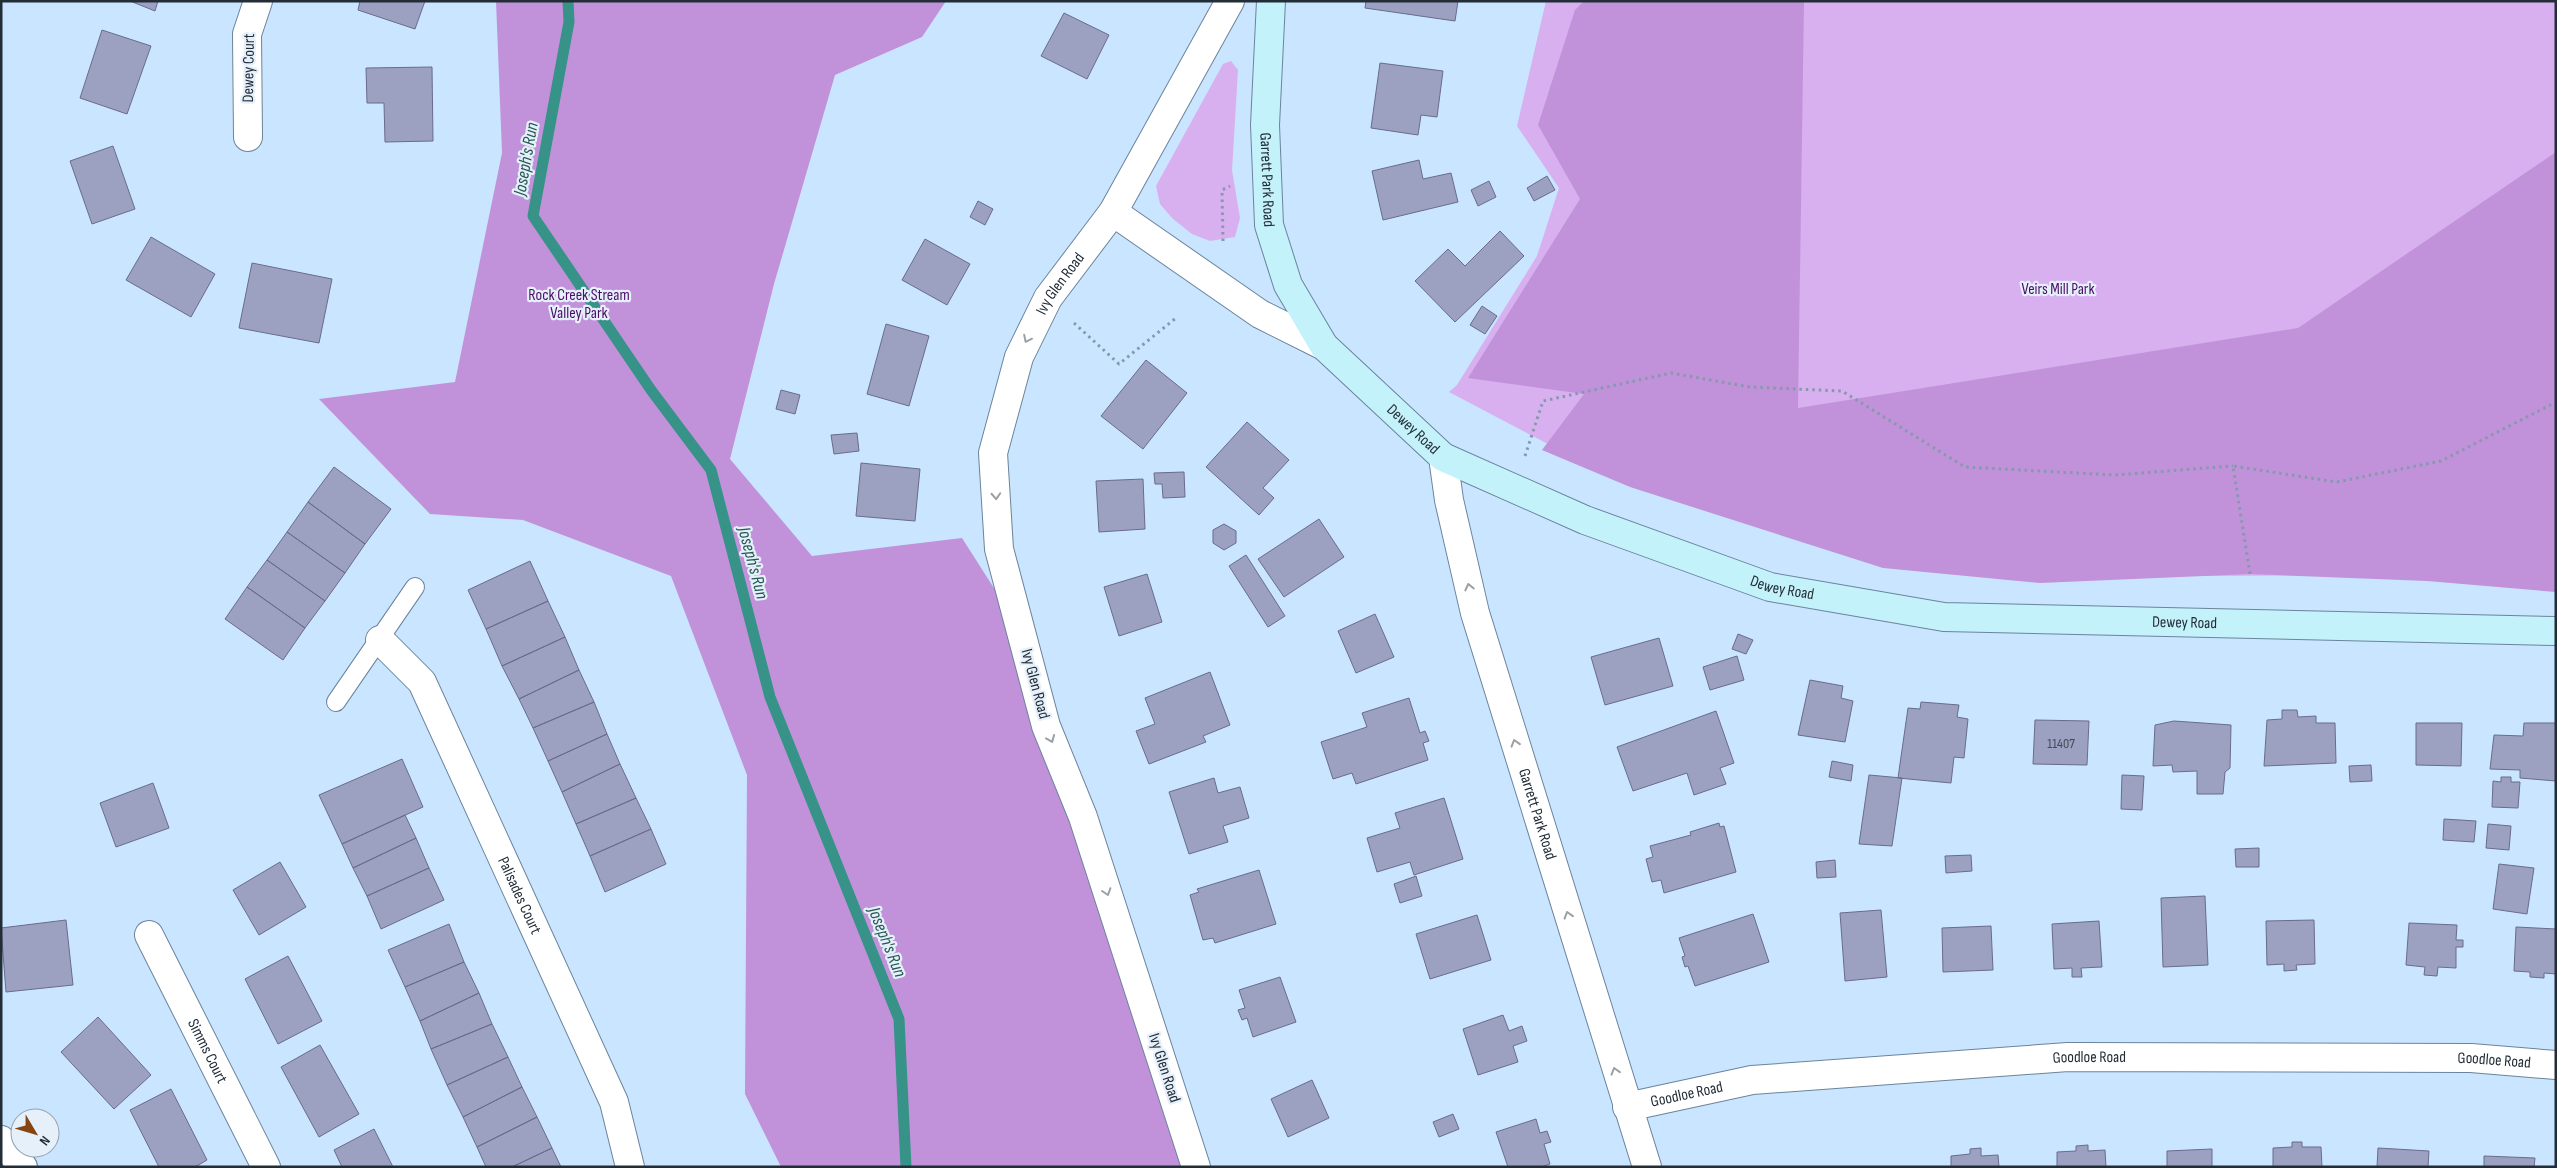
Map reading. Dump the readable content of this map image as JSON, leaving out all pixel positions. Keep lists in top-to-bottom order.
{
  "streets": {
    "street": [
      "Dewey Court",
      "Garrett Park Road",
      "Ivy Glen Road",
      "Dewey Road",
      "Palisades Court",
      "Simms Court",
      "Goodloe Road"
    ]
  },
  "crossings": [
    ["Garrett Park Road", "Dewey Road"],
    ["Garrett Park Road", "Goodloe Road"],
    ["Ivy Glen Road", "Dewey Road"]
  ],
  "one_way": ["Garrett Park Road", "Ivy Glen Road"],
  "water": ["Joseph's Run"],
  "parks": ["Veirs Mill Park", "Rock Creek Stream Valley Park"],
  "house_numbers": ["11407"],
  "north": "bottom right"
}
